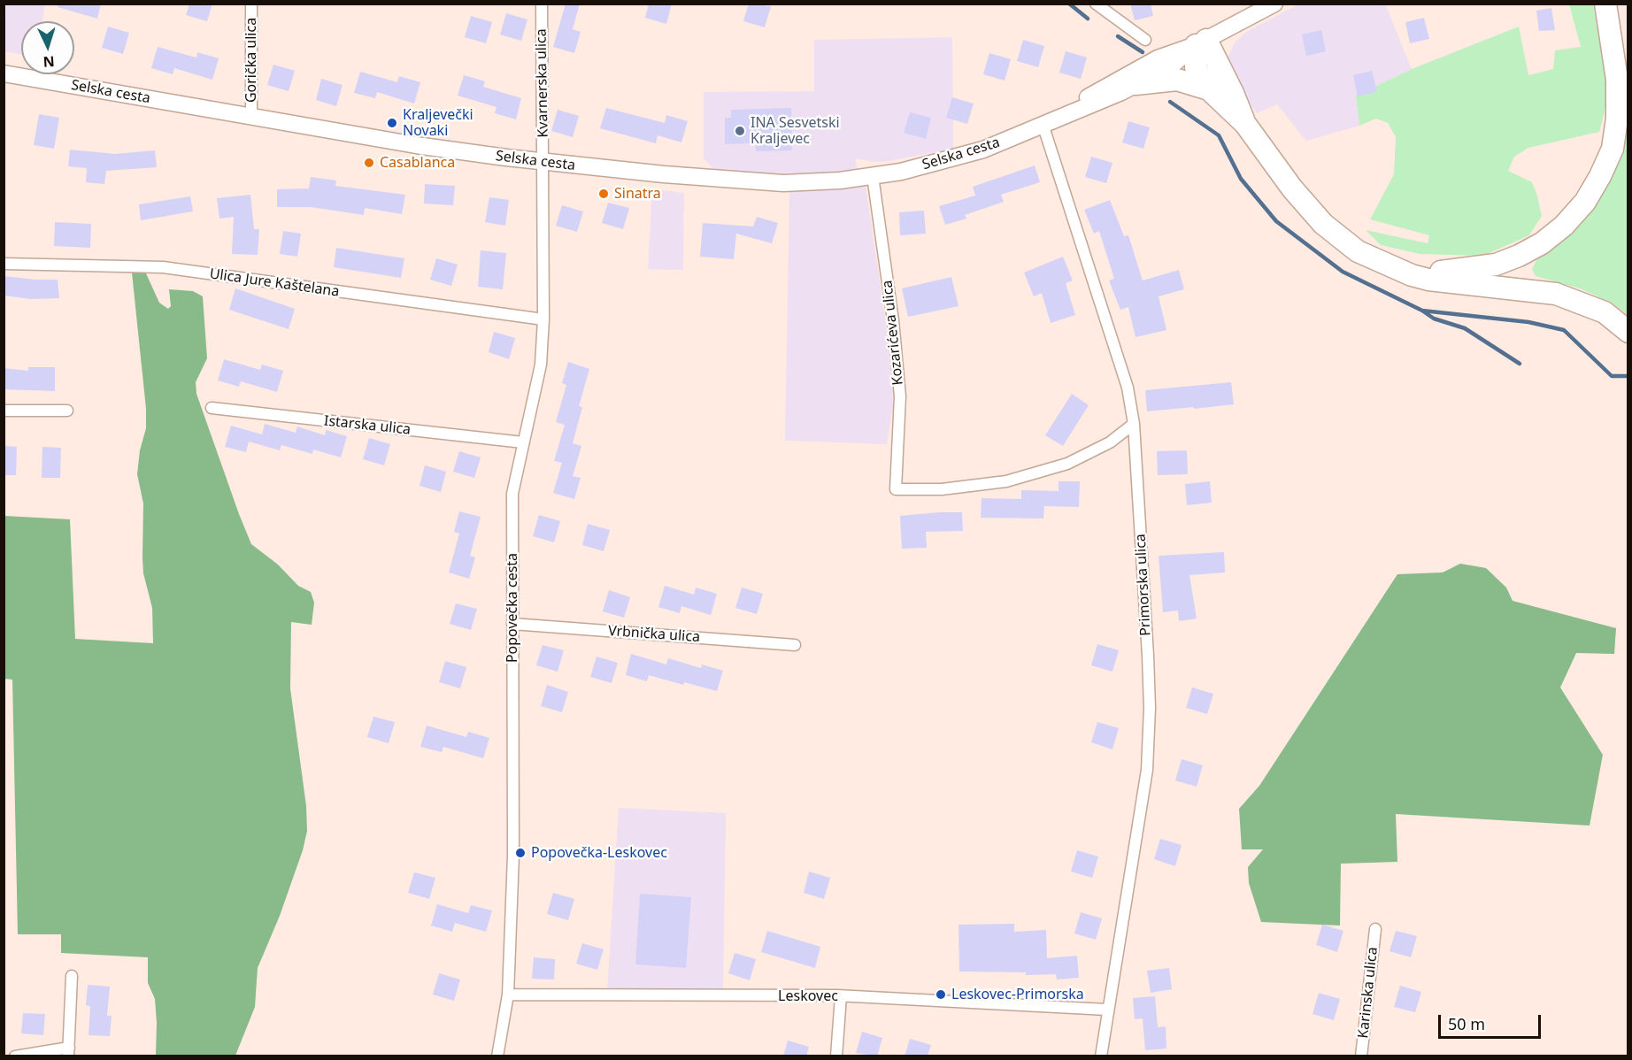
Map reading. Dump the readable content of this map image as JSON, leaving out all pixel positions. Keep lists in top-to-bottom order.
{
  "streets": {
    "main road": ["Selska cesta"],
    "street": [
      "Gorička ulica",
      "Kvarnerska ulica",
      "Ulica Jure Kaštelana",
      "Kozarićeva ulica",
      "Istarska ulica",
      "Primorska ulica",
      "Popovečka cesta",
      "Vrbnička ulica",
      "Karinska ulica",
      "Leskovec"
    ]
  },
  "crossings": [
    ["Gorička ulica", "Selska cesta"],
    ["Kvarnerska ulica", "Selska cesta"],
    ["Kvarnerska ulica", "Popovečka cesta"],
    ["Selska cesta", "Kozarićeva ulica"],
    ["Selska cesta", "Primorska ulica"],
    ["Selska cesta", "Popovečka cesta"],
    ["Ulica Jure Kaštelana", "Popovečka cesta"],
    ["Kozarićeva ulica", "Primorska ulica"],
    ["Istarska ulica", "Popovečka cesta"],
    ["Primorska ulica", "Leskovec"],
    ["Popovečka cesta", "Vrbnička ulica"],
    ["Popovečka cesta", "Leskovec"]
  ],
  "places": [
    "Kraljevečki Novaki",
    "INA Sesvetski Kraljevec",
    "Casablanca",
    "Sinatra",
    "Popovečka-Leskovec",
    "Leskovec-Primorska"
  ],
  "scale_bar": "50 m",
  "north": "bottom"
}
